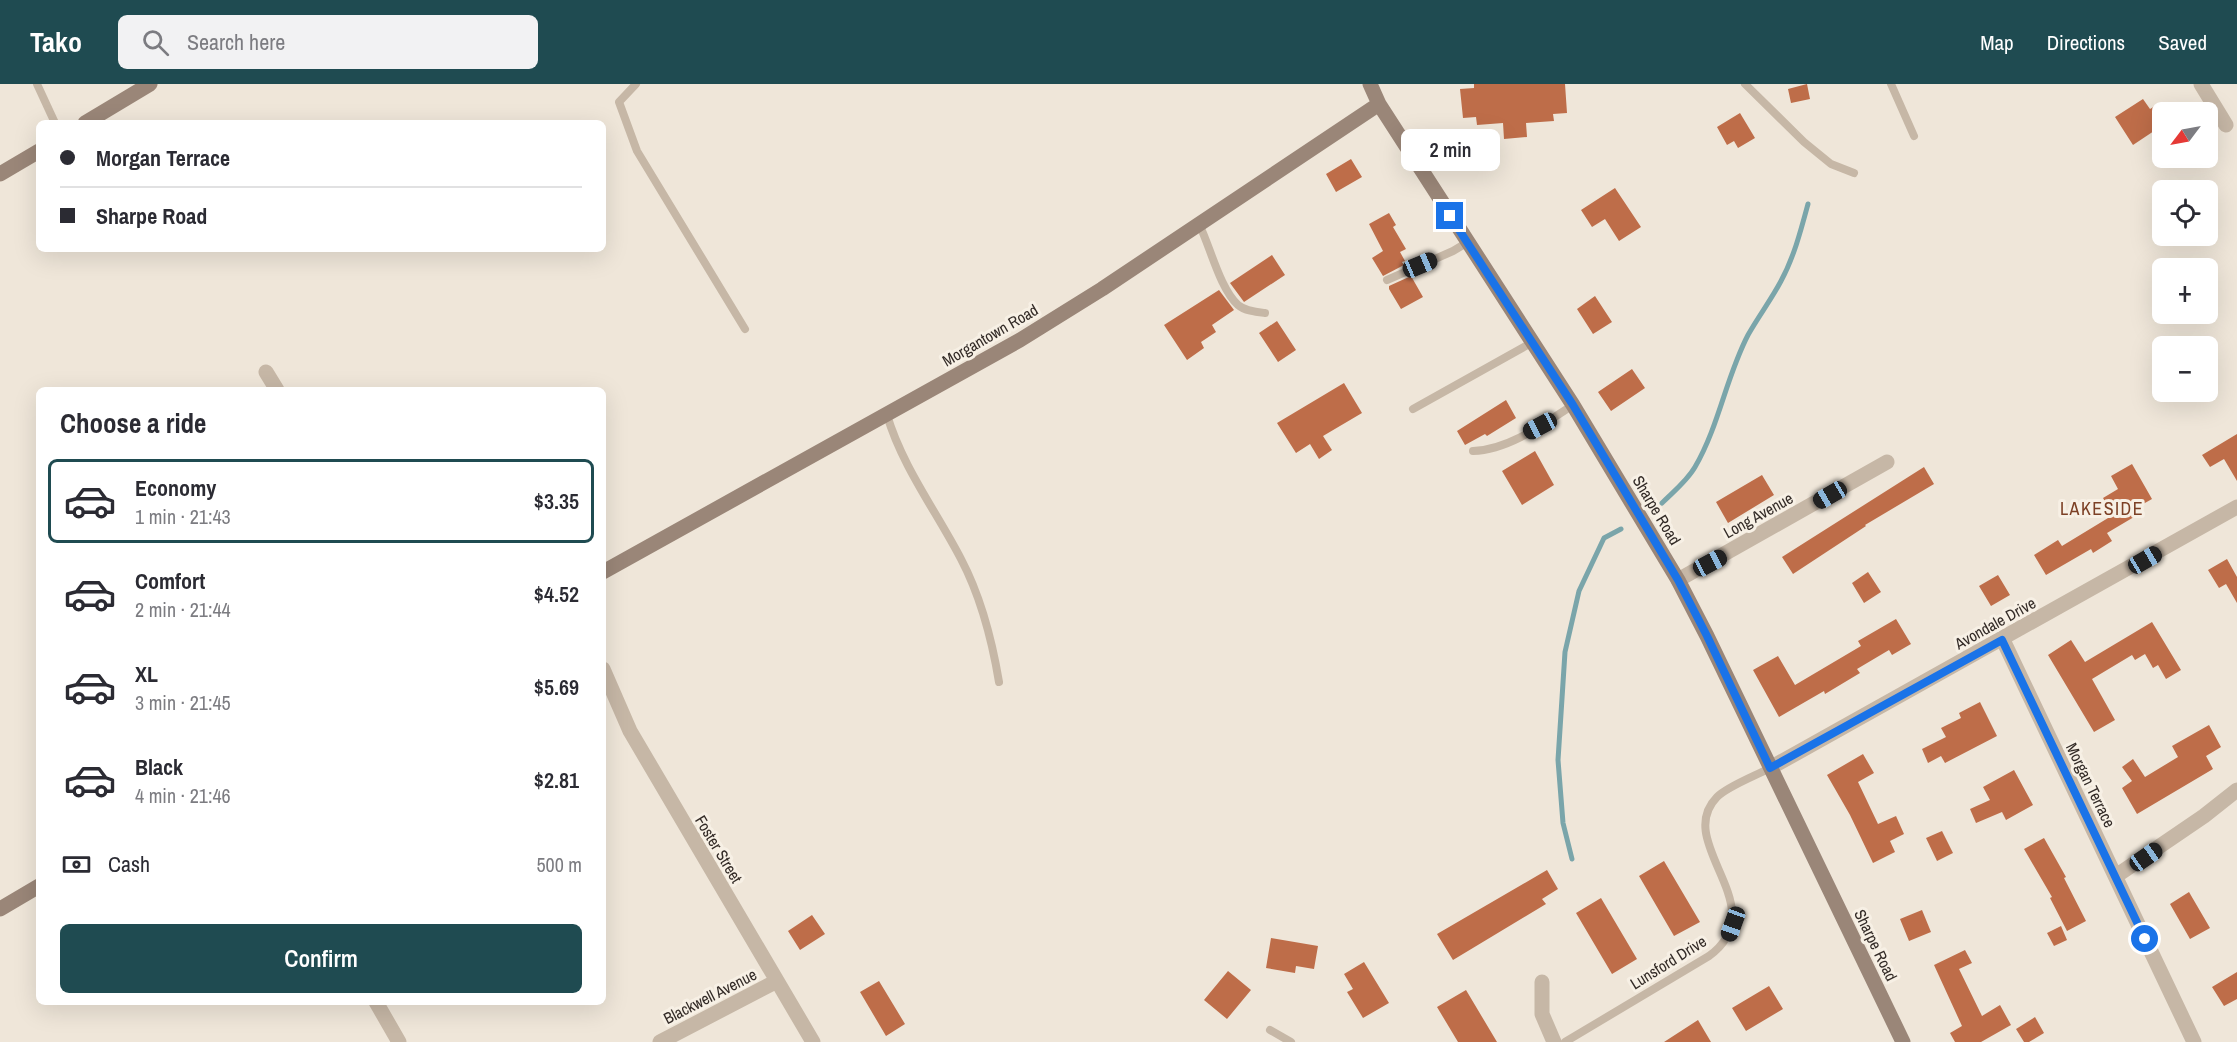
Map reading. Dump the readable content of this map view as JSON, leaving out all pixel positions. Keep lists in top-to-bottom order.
{
  "streets": {
    "street": [
      "Morgantown Road",
      "Sharpe Road",
      "Long Avenue",
      "Avondale Drive",
      "Morgan Terrace",
      "Foster Street",
      "Blackwell Avenue"
    ],
    "lane": ["Lunsford Drive"]
  },
  "crossings": [
    ["Morgantown Road", "Sharpe Road"],
    ["Sharpe Road", "Long Avenue"],
    ["Sharpe Road", "Avondale Drive"],
    ["Sharpe Road", "Lunsford Drive"],
    ["Avondale Drive", "Morgan Terrace"],
    ["Avondale Drive", "Lunsford Drive"],
    ["Foster Street", "Blackwell Avenue"]
  ],
  "districts": ["LAKESIDE"],
  "north": "bottom left",
  "page": {
    "header": "Tako",
    "search": "Search here",
    "nav": ["Map", "Directions", "Saved"],
    "map_buttons": ["+", "−"],
    "banner": ["Morgan Terrace", "Sharpe Road"],
    "bubble": "2 min",
    "heading": "Choose a ride",
    "list": [
      {
        "name": "Economy",
        "note": "1 min · 21:43",
        "value": "$3.35"
      },
      {
        "name": "Comfort",
        "note": "2 min · 21:44",
        "value": "$4.52"
      },
      {
        "name": "XL",
        "note": "3 min · 21:45",
        "value": "$5.69"
      },
      {
        "name": "Black",
        "note": "4 min · 21:46",
        "value": "$2.81"
      }
    ],
    "pay": ["Cash", "500 m"],
    "buttons": "Confirm"
  }
}
